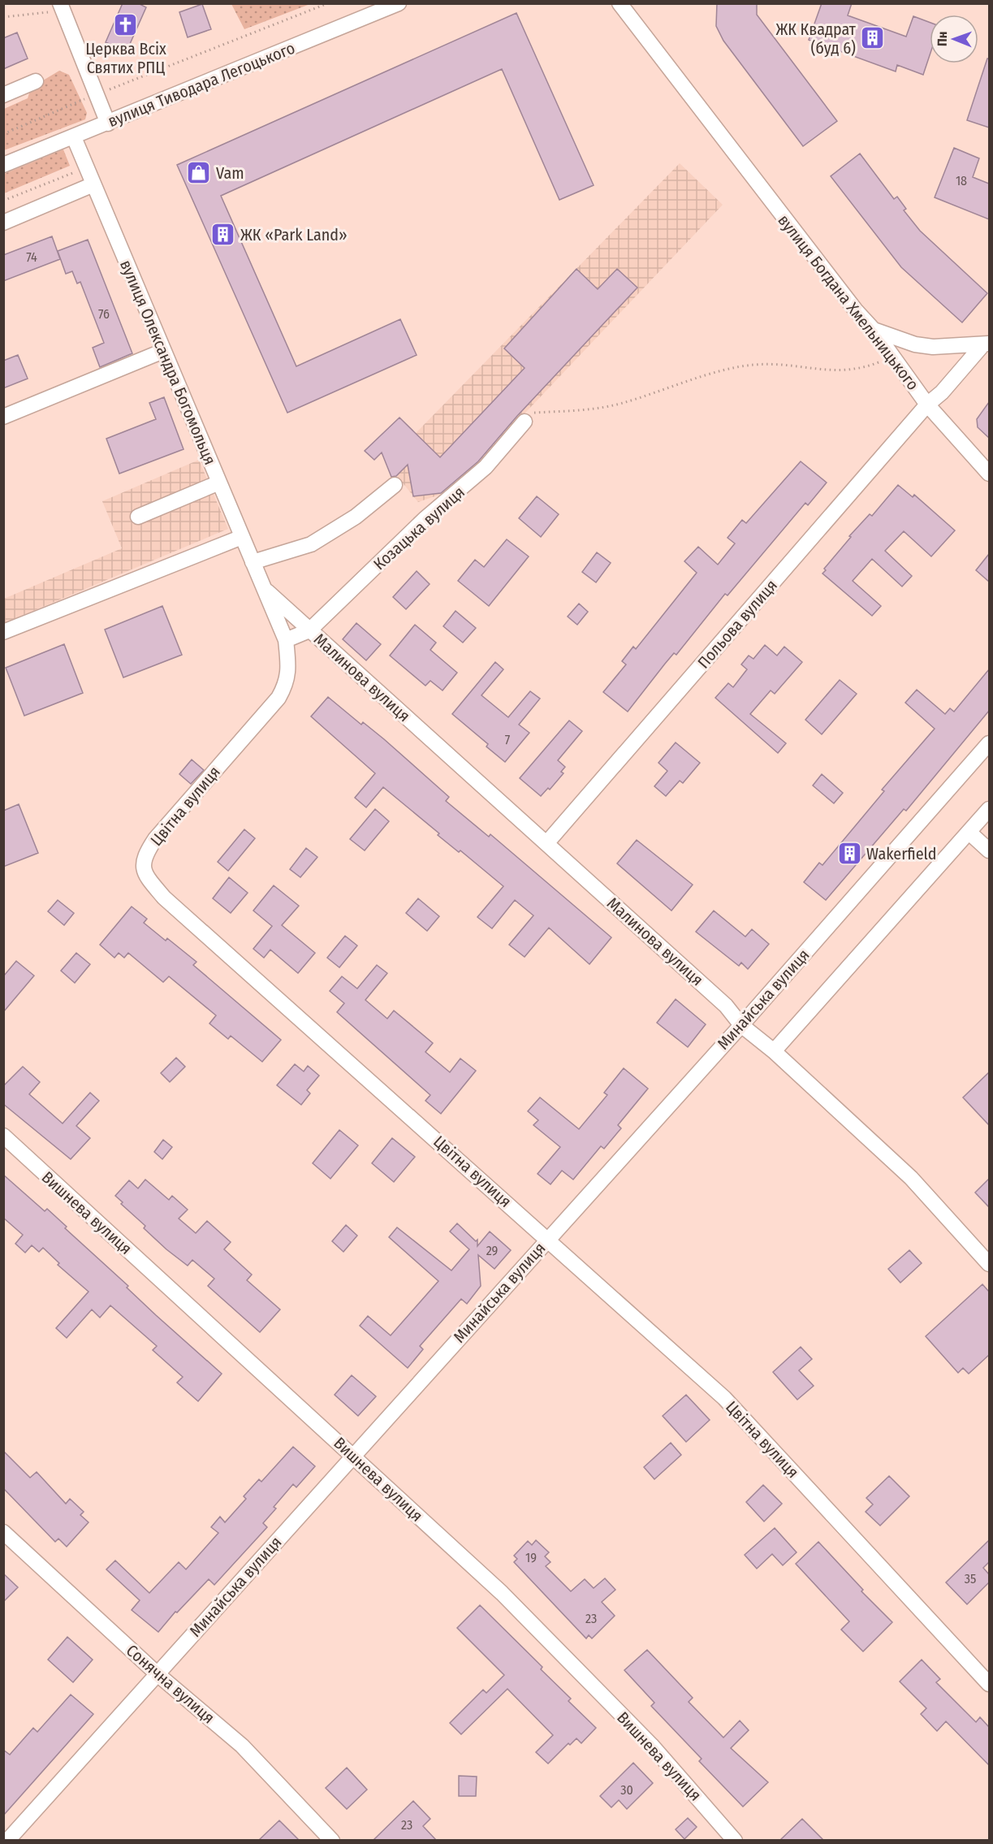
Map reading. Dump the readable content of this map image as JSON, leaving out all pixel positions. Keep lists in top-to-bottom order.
{
  "streets": {
    "street": [
      "вулиця Тиводара Легоцького",
      "вулиця Богдана Хмельницького",
      "вулиця Олександра Богомольця",
      "Козацька вулиця",
      "Польова вулиця",
      "Малинова вулиця",
      "Цвітна вулиця",
      "Минайська вулиця",
      "Вишнева вулиця",
      "Сонячна вулиця"
    ]
  },
  "crossings": [
    ["вулиця Тиводара Легоцького", "вулиця Олександра Богомольця"],
    ["вулиця Богдана Хмельницького", "Польова вулиця"],
    ["вулиця Олександра Богомольця", "Малинова вулиця"],
    ["вулиця Олександра Богомольця", "Цвітна вулиця"],
    ["Козацька вулиця", "Малинова вулиця"],
    ["Польова вулиця", "Малинова вулиця"],
    ["Малинова вулиця", "Цвітна вулиця"],
    ["Малинова вулиця", "Минайська вулиця"],
    ["Цвітна вулиця", "Минайська вулиця"],
    ["Минайська вулиця", "Вишнева вулиця"],
    ["Минайська вулиця", "Сонячна вулиця"]
  ],
  "places": {
    "church": ["Церква Всіх Святих РПЦ"],
    "building": ["ЖК Квадрат (буд 6)", "ЖК «Park Land»", "Wakerfield"],
    "shop": ["Vam"]
  },
  "house_numbers": [
    "18",
    "74",
    "76",
    "7",
    "29",
    "19",
    "35",
    "23",
    "30",
    "23"
  ],
  "north": "left"
}
